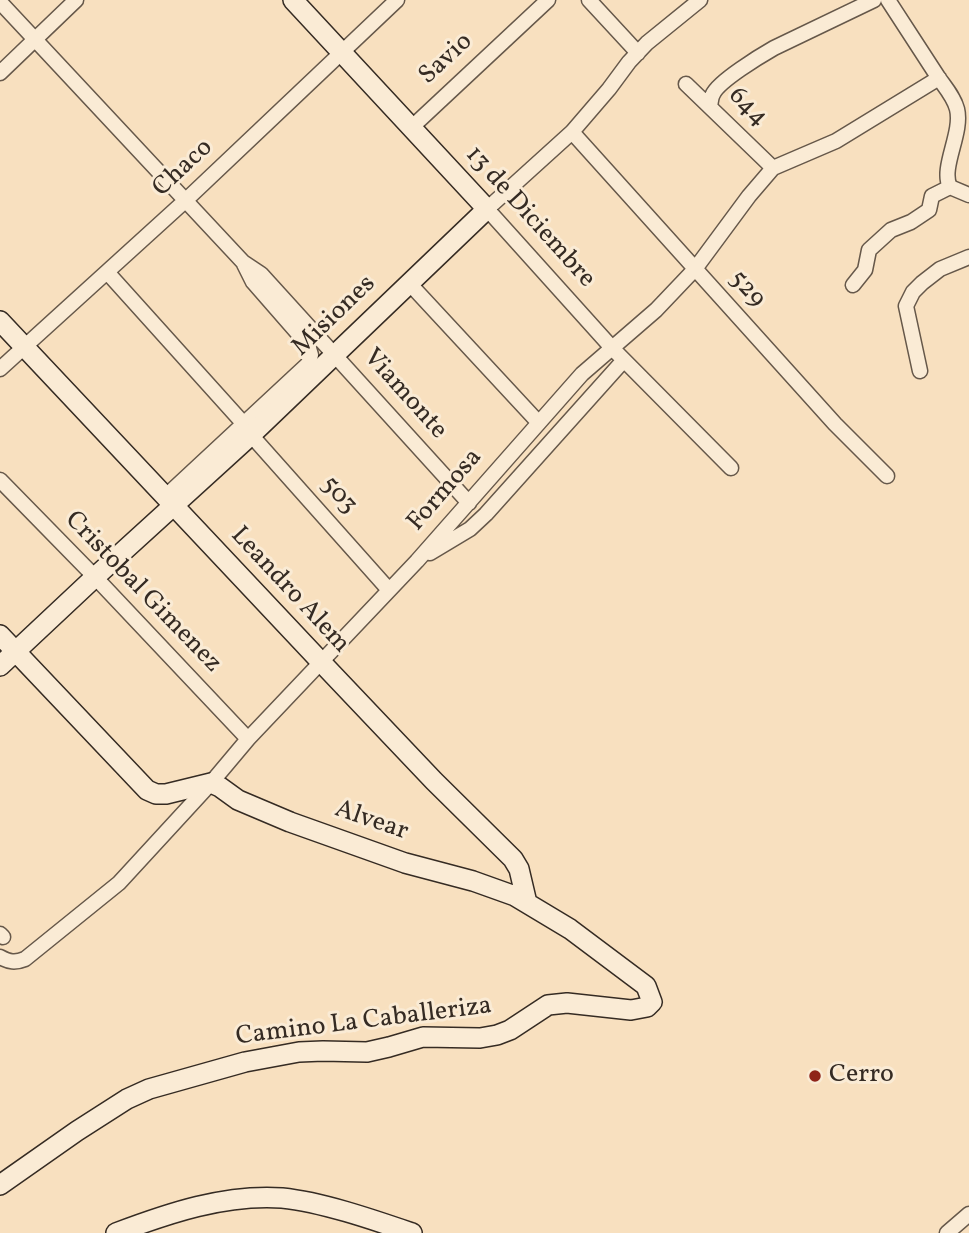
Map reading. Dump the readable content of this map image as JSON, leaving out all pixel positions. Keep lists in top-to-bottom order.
{
  "streets": {
    "street": [
      "Savio",
      "644",
      "Chaco",
      "13 de Diciembre",
      "529",
      "Misiones",
      "Viamonte",
      "Formosa",
      "503",
      "Leandro Alem",
      "Cristobal Gimenez",
      "Alvear",
      "Camino La Caballeriza"
    ]
  },
  "crossings": [
    ["Savio", "13 de Diciembre"],
    ["644", "Formosa"],
    ["Chaco", "13 de Diciembre"],
    ["Chaco", "Viamonte"],
    ["Chaco", "503"],
    ["Chaco", "Leandro Alem"],
    ["13 de Diciembre", "Misiones"],
    ["13 de Diciembre", "Formosa"],
    ["529", "Misiones"],
    ["529", "Formosa"],
    ["Misiones", "Viamonte"],
    ["Misiones", "503"],
    ["Misiones", "Leandro Alem"],
    ["Misiones", "Cristobal Gimenez"],
    ["Viamonte", "Formosa"],
    ["Formosa", "503"],
    ["Formosa", "Leandro Alem"],
    ["Formosa", "Cristobal Gimenez"],
    ["Formosa", "Alvear"],
    ["Leandro Alem", "Alvear"],
    ["Alvear", "Camino La Caballeriza"]
  ],
  "places": ["Cerro"]
}
